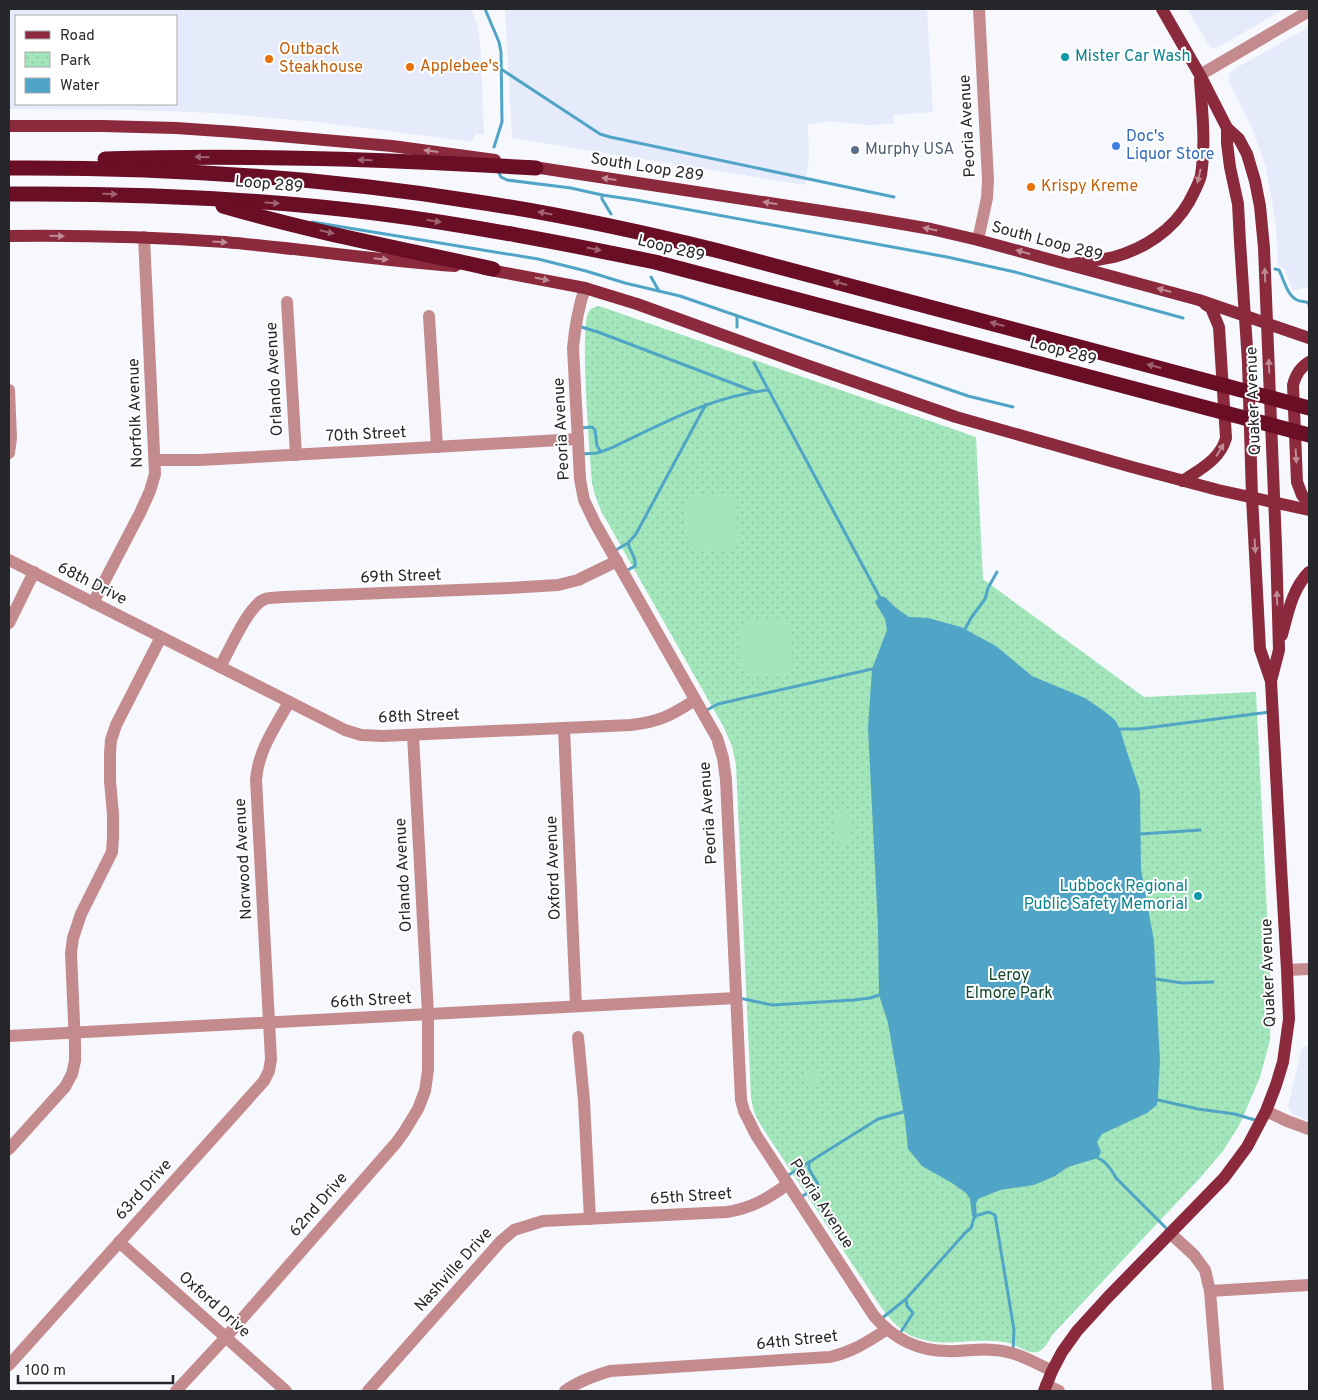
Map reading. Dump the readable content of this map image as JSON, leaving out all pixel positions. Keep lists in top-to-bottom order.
{
  "streets": {
    "highway": ["Loop 289"],
    "main road": ["South Loop 289", "Quaker Avenue"],
    "street": [
      "Peoria Avenue",
      "Orlando Avenue",
      "Norfolk Avenue",
      "70th Street",
      "69th Street",
      "68th Drive",
      "68th Street",
      "Norwood Avenue",
      "Oxford Avenue",
      "66th Street",
      "63rd Drive",
      "65th Street",
      "62nd Drive",
      "Nashville Drive",
      "Oxford Drive",
      "64th Street"
    ]
  },
  "crossings": [
    ["Peoria Avenue", "South Loop 289"],
    ["Peoria Avenue", "70th Street"],
    ["Peoria Avenue", "69th Street"],
    ["Peoria Avenue", "68th Street"],
    ["Peoria Avenue", "66th Street"],
    ["Peoria Avenue", "65th Street"],
    ["Peoria Avenue", "64th Street"],
    ["South Loop 289", "Quaker Avenue"],
    ["Orlando Avenue", "70th Street"],
    ["Orlando Avenue", "68th Street"],
    ["Orlando Avenue", "66th Street"],
    ["Orlando Avenue", "62nd Drive"],
    ["Norfolk Avenue", "70th Street"],
    ["Norfolk Avenue", "68th Drive"],
    ["69th Street", "68th Street"],
    ["68th Drive", "68th Street"],
    ["68th Street", "Norwood Avenue"],
    ["68th Street", "Oxford Avenue"],
    ["Norwood Avenue", "66th Street"],
    ["Norwood Avenue", "63rd Drive"],
    ["Oxford Avenue", "66th Street"],
    ["66th Street", "63rd Drive"],
    ["66th Street", "62nd Drive"],
    ["63rd Drive", "Oxford Drive"],
    ["65th Street", "Nashville Drive"],
    ["62nd Drive", "Oxford Drive"]
  ],
  "parks": ["Leroy Elmore Park"],
  "places": [
    "Mister Car Wash",
    "Outback Steakhouse",
    "Applebee's",
    "Doc's Liquor Store",
    "Murphy USA",
    "Krispy Kreme",
    "Lubbock Regional Public Safety Memorial"
  ],
  "legend": ["Road", "Park", "Water"],
  "scale_bar": "100 m"
}
